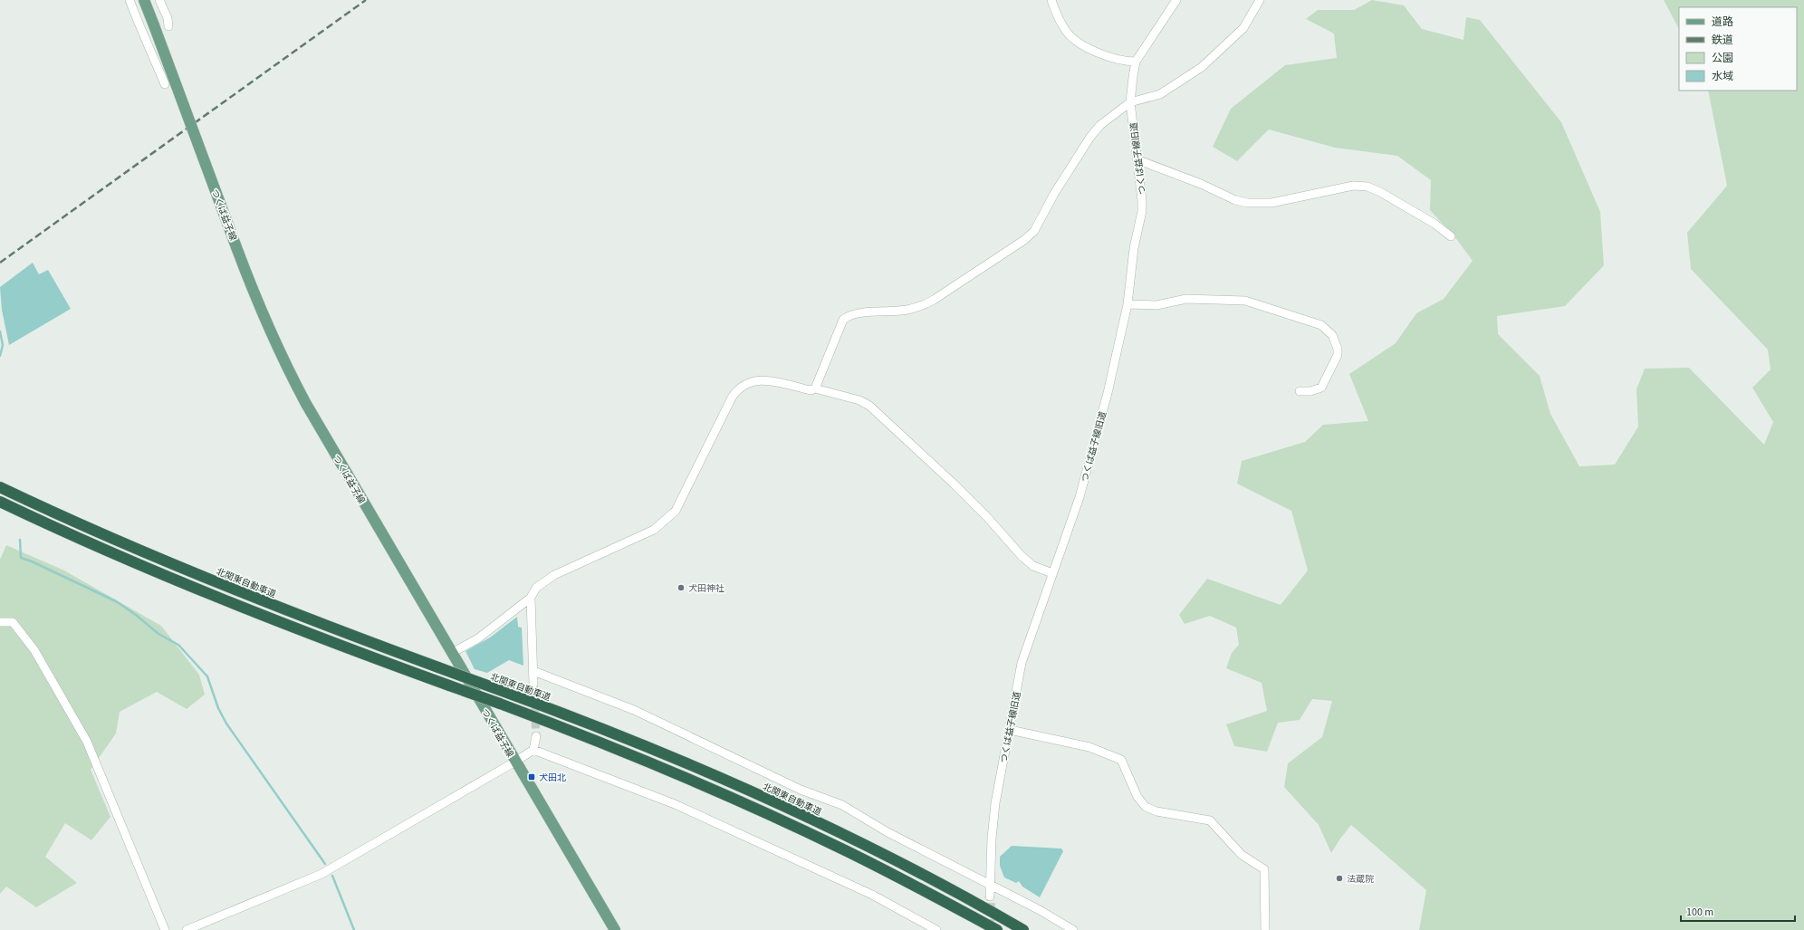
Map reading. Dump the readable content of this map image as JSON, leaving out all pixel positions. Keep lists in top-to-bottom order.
{
  "streets": {
    "highway": ["北関東自動車道"],
    "main road": ["つくば益子線"],
    "street": ["つくば益子線旧道"]
  },
  "places": {
    "other": ["犬田神社", "法蔵院"],
    "transit": ["犬田北"]
  },
  "legend": [
    "道路",
    "鉄道",
    "公園",
    "水域"
  ],
  "scale_bar": "100 m"
}
